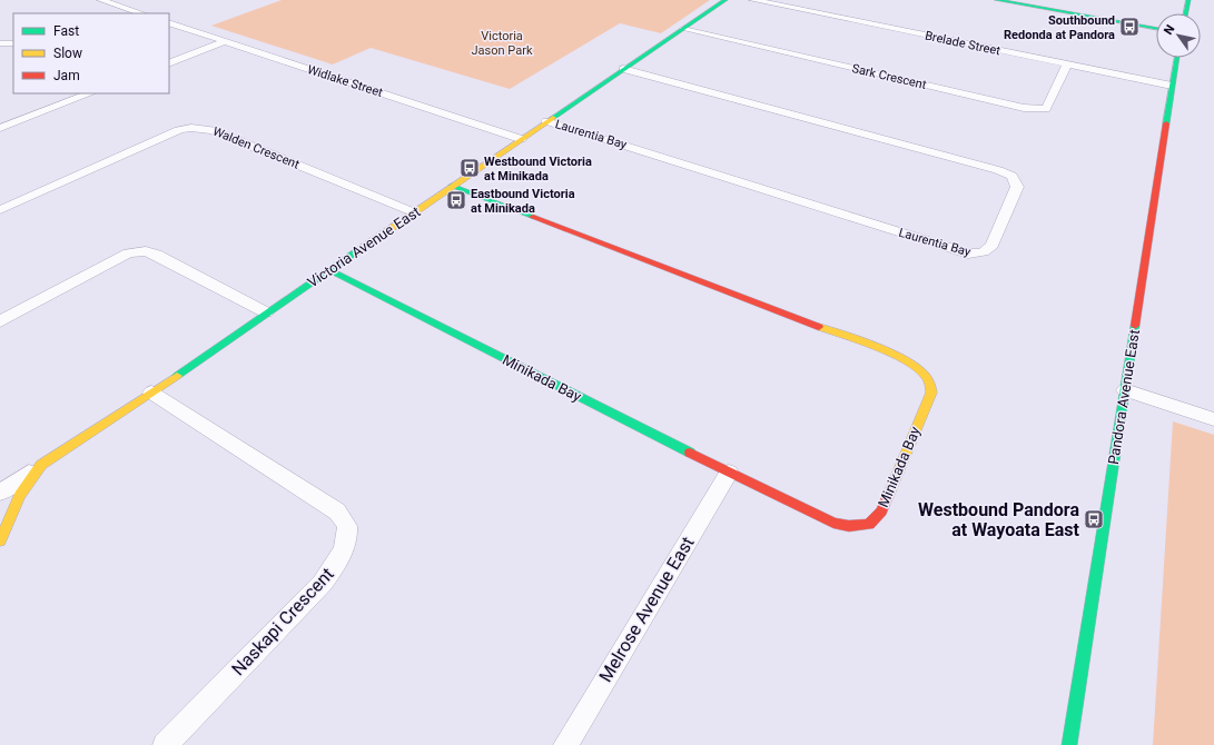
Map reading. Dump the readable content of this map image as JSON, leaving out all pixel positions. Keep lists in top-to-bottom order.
{
  "streets": {
    "street": [
      "Brelade Street",
      "Sark Crescent",
      "Widlake Street",
      "Laurentia Bay",
      "Walden Crescent",
      "Victoria Avenue East",
      "Minikada Bay",
      "Pandora Avenue East",
      "Melrose Avenue East",
      "Naskapi Crescent"
    ]
  },
  "crossings": [
    ["Brelade Street", "Sark Crescent"],
    ["Brelade Street", "Pandora Avenue East"],
    ["Sark Crescent", "Victoria Avenue East"],
    ["Widlake Street", "Victoria Avenue East"],
    ["Laurentia Bay", "Victoria Avenue East"],
    ["Walden Crescent", "Victoria Avenue East"],
    ["Victoria Avenue East", "Minikada Bay"],
    ["Victoria Avenue East", "Naskapi Crescent"],
    ["Minikada Bay", "Melrose Avenue East"]
  ],
  "parks": ["Victoria Jason Park"],
  "places": {
    "bus stop": [
      "Southbound Redonda at Pandora",
      "Westbound Victoria at Minikada",
      "Eastbound Victoria at Minikada",
      "Westbound Pandora at Wayoata East"
    ]
  },
  "legend": ["Fast", "Slow", "Jam"],
  "north": "top left"
}
